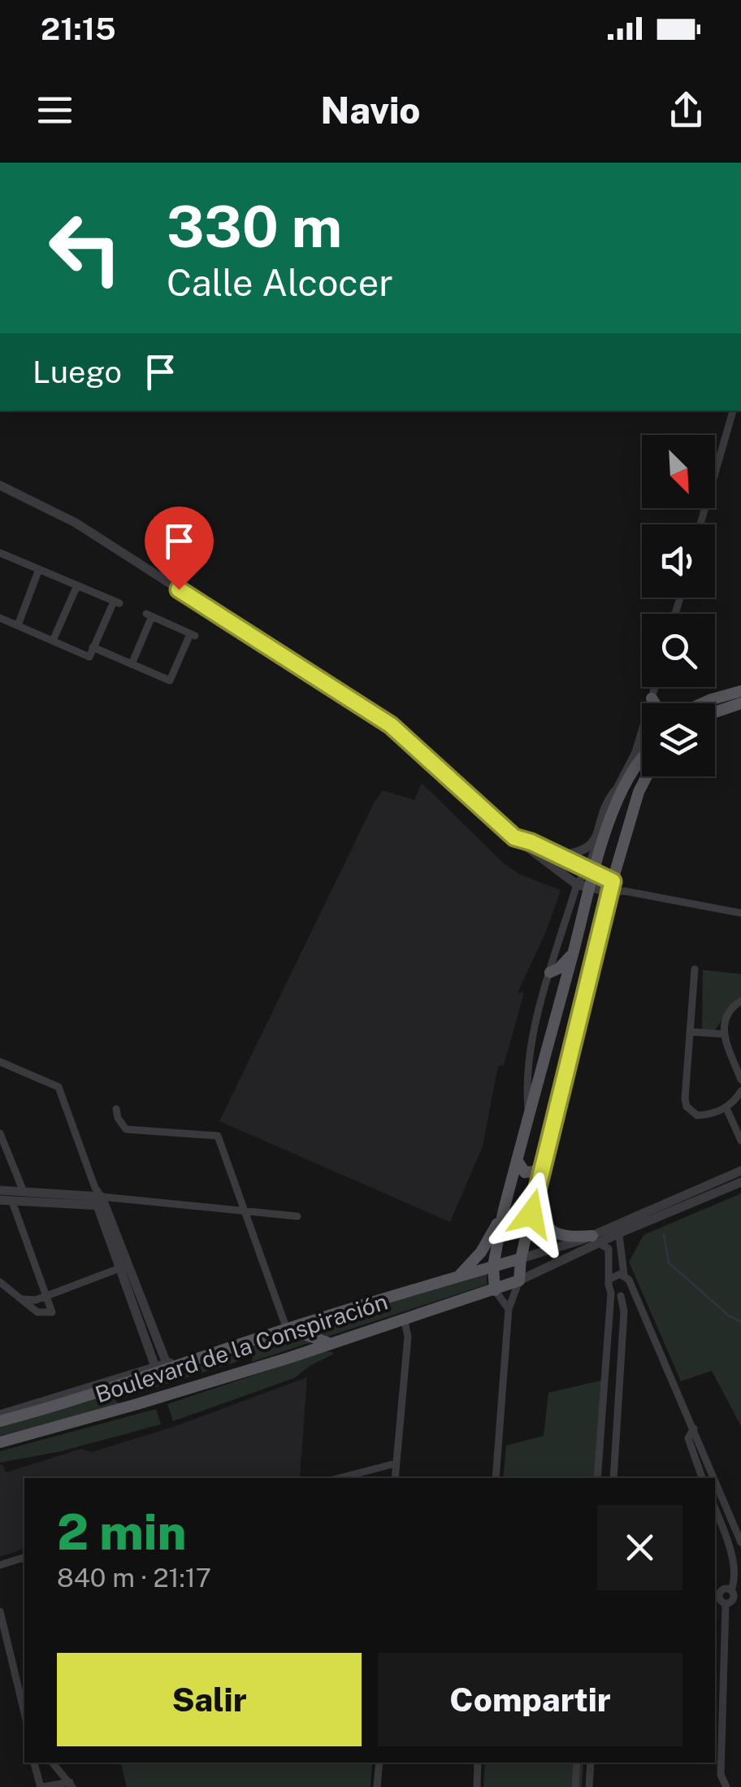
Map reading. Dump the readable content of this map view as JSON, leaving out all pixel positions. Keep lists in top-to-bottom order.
{
  "streets": {
    "main road": ["Boulevard de la Conspiración"]
  },
  "north": "bottom right",
  "page": {
    "status": "21:15",
    "header": "Navio",
    "turn": ["330 m", "Calle Alcocer"],
    "then": "Luego",
    "heading": ["2 min", "840 m · 21:17"],
    "buttons": ["Salir", "Compartir"]
  }
}
